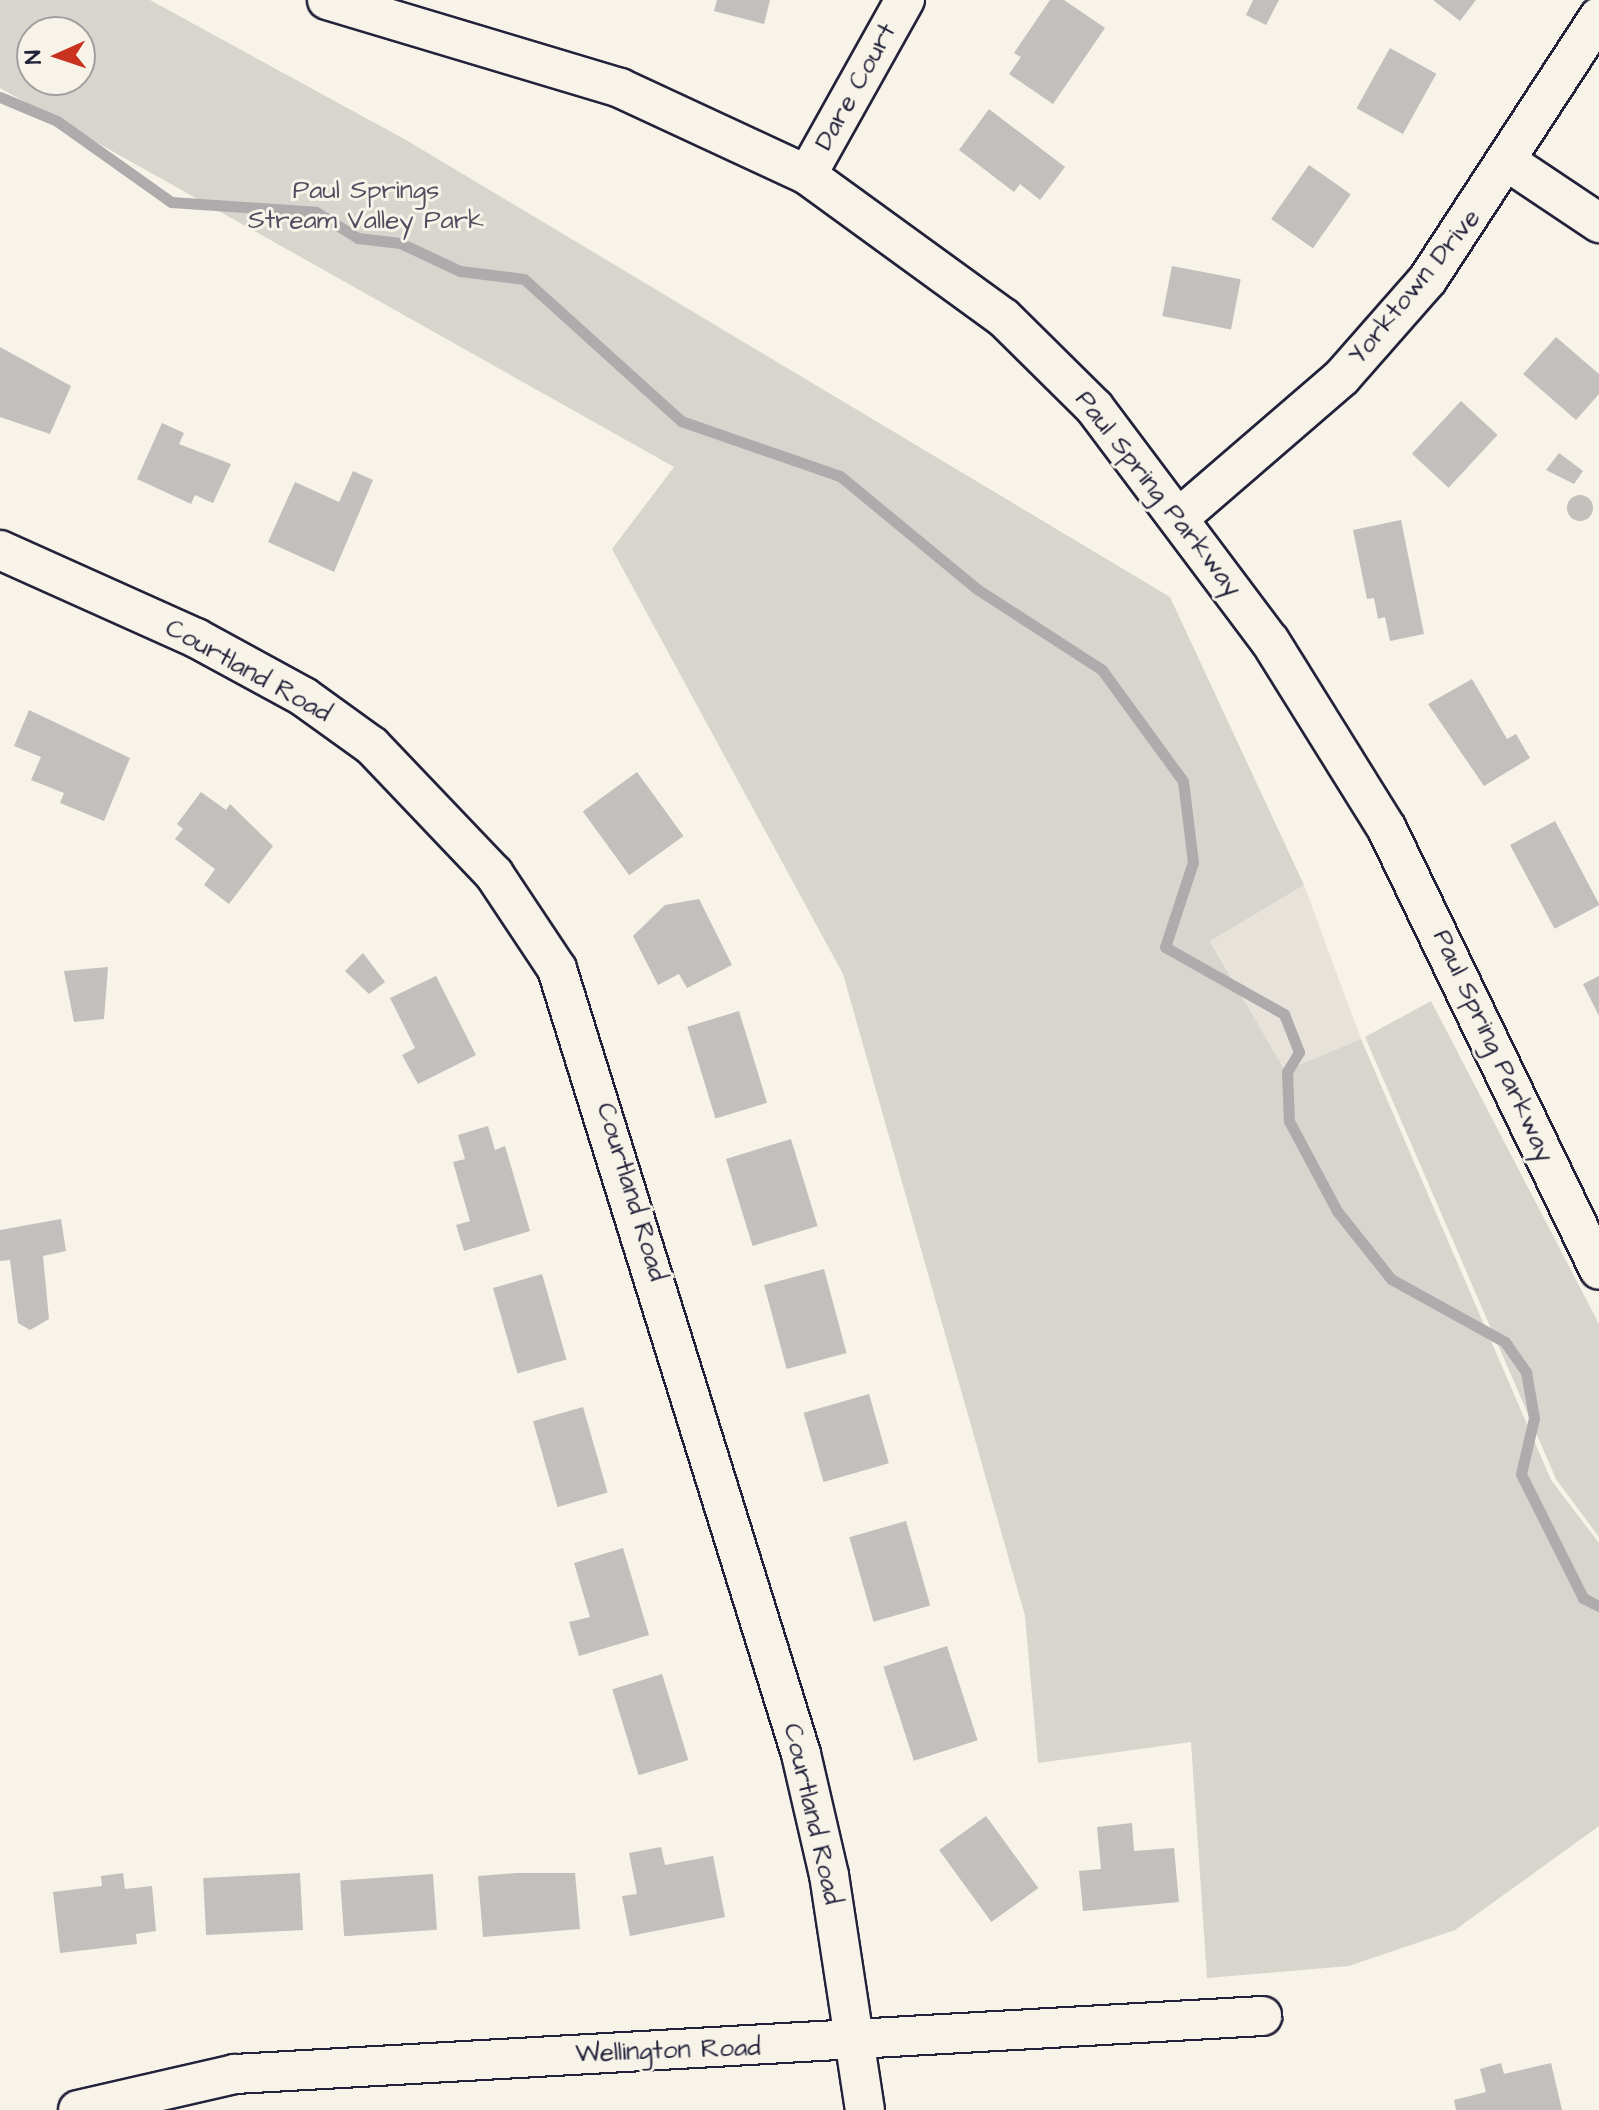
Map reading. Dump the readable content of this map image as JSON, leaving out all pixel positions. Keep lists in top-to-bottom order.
{
  "streets": {
    "street": [
      "Dare Court",
      "Yorktown Drive",
      "Paul Spring Parkway",
      "Courtland Road",
      "Wellington Road"
    ]
  },
  "crossings": [
    ["Dare Court", "Paul Spring Parkway"],
    ["Yorktown Drive", "Paul Spring Parkway"],
    ["Courtland Road", "Wellington Road"]
  ],
  "parks": ["Paul Springs Stream Valley Park"],
  "north": "left"
}
